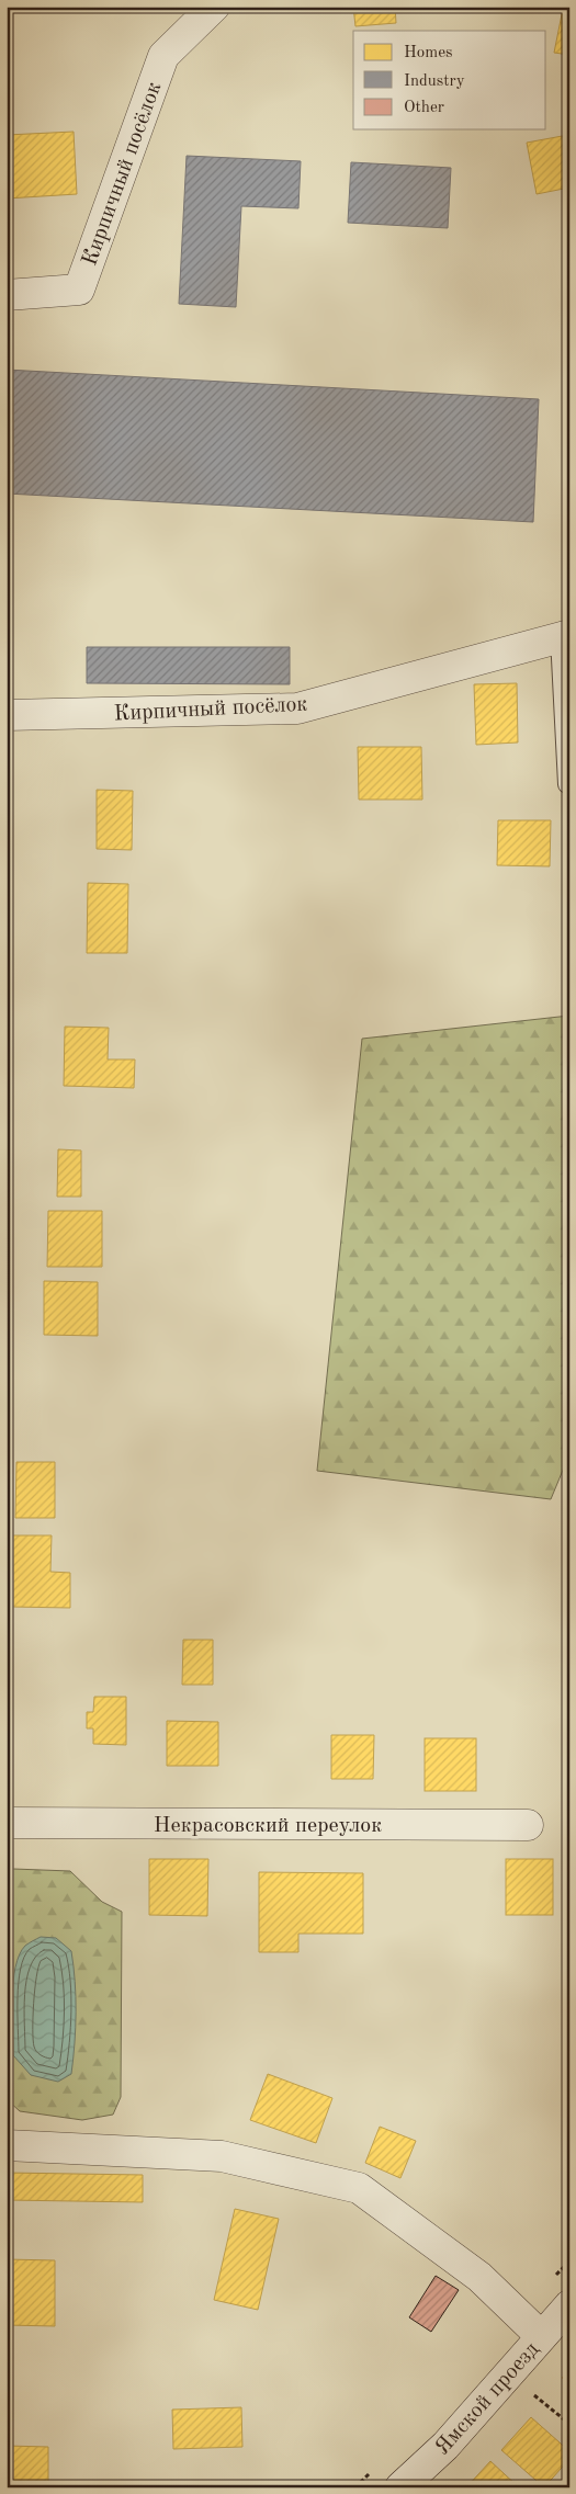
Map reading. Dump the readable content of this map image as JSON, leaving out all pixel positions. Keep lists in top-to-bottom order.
{
  "streets": {
    "street": ["Кирпичный посёлок", "Некрасовский переулок", "Ямской проезд"]
  },
  "legend": ["Homes", "Industry", "Other"]
}
